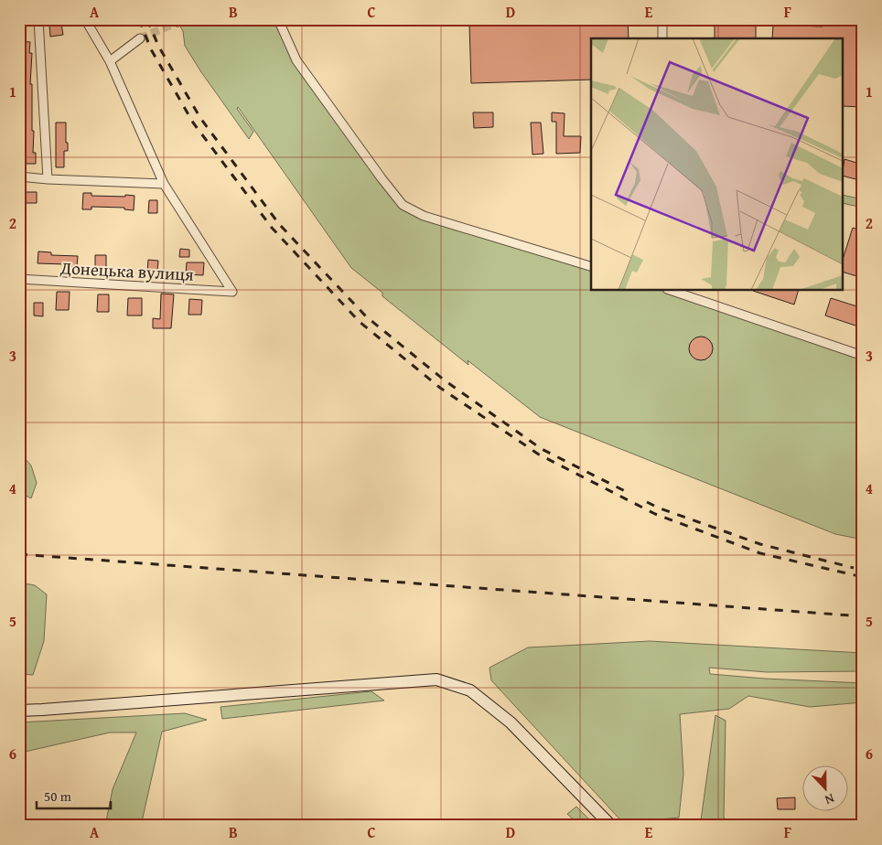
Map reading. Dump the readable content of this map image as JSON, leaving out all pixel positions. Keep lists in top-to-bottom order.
{
  "streets": {
    "street": ["Донецька вулиця"]
  },
  "scale_bar": "50 m",
  "north": "bottom",
  "grid": {
    "columns": [
      "A",
      "B",
      "C",
      "D",
      "E",
      "F"
    ],
    "rows": [
      "1",
      "2",
      "3",
      "4",
      "5",
      "6"
    ]
  }
}
